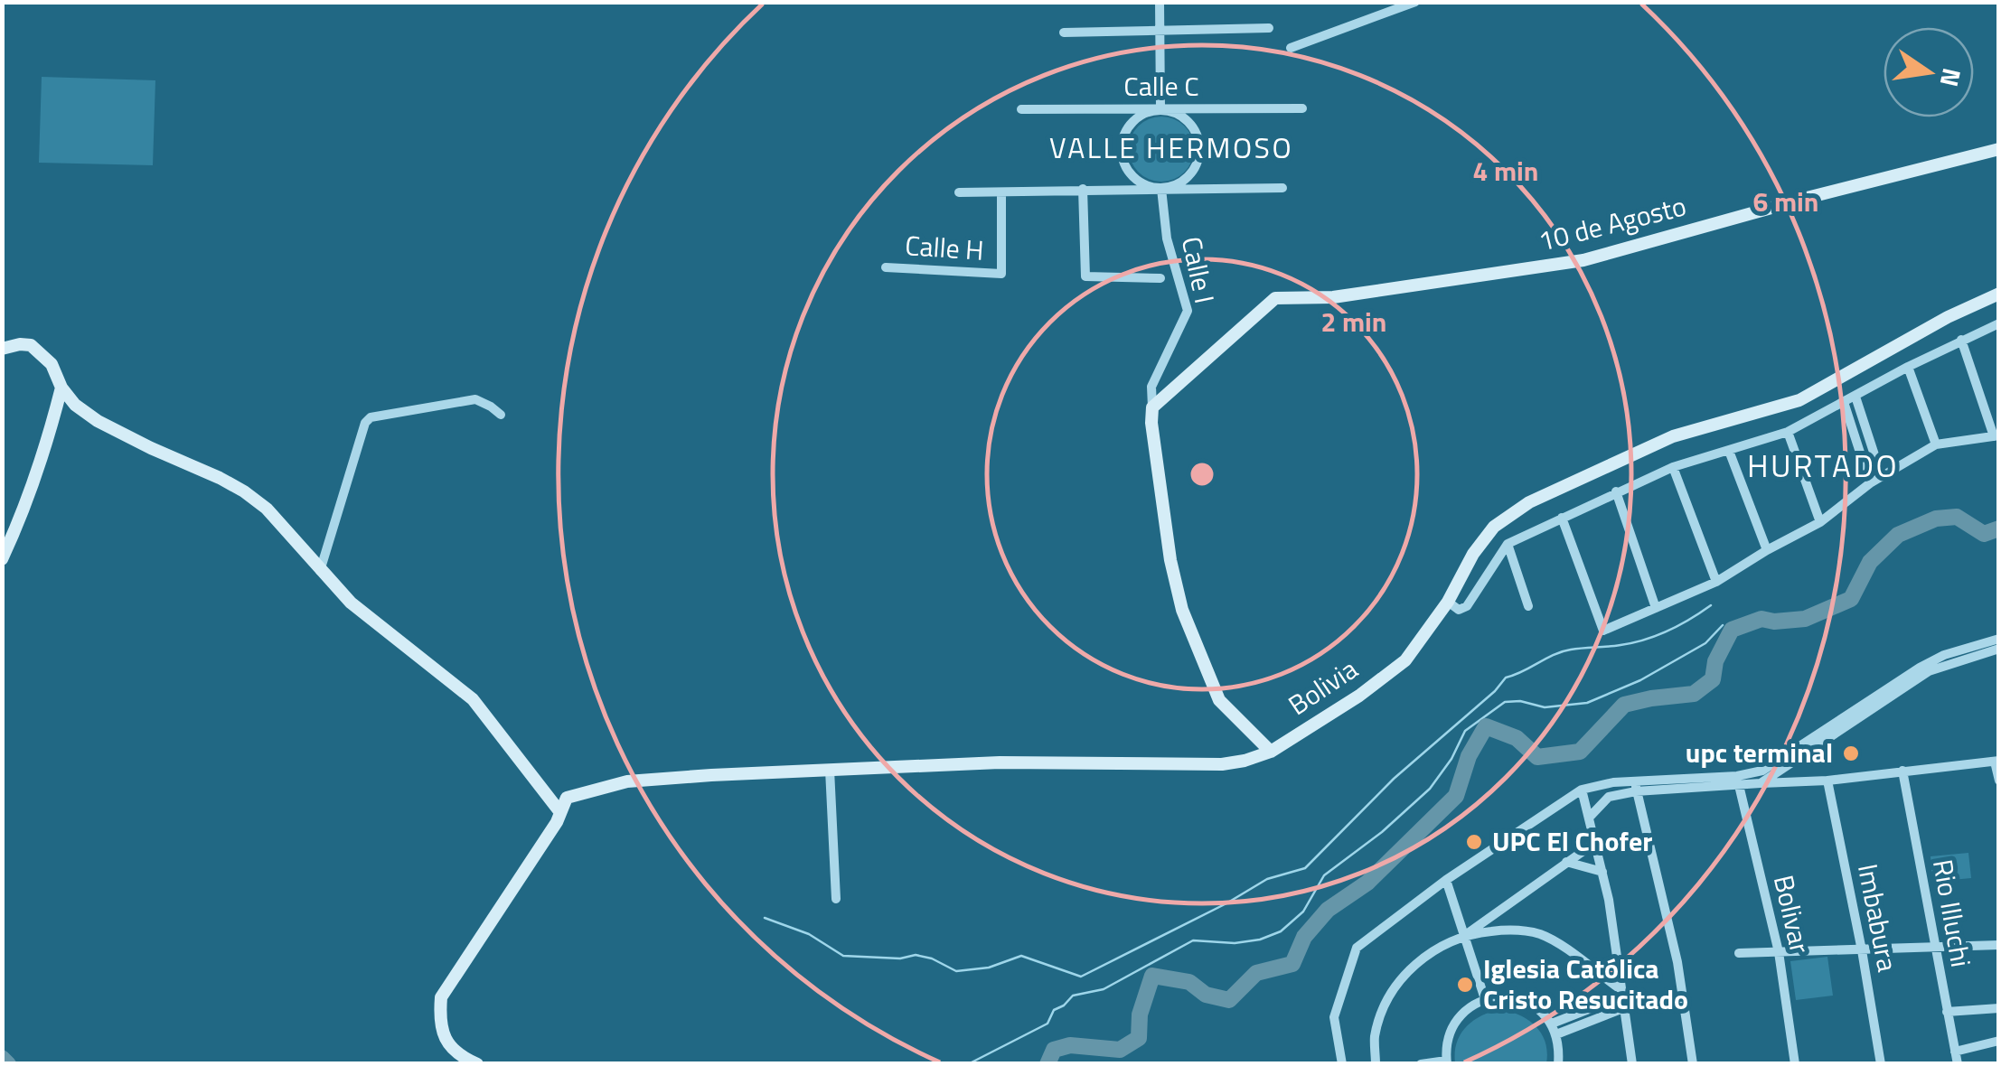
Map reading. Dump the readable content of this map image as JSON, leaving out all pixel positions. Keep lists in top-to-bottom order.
{
  "streets": {
    "street": [
      "Calle C",
      "10 de Agosto",
      "Calle H",
      "Calle I",
      "Bolivia",
      "Rio Illuchi",
      "Bolivar",
      "Imbabura"
    ]
  },
  "crossings": [
    ["Calle C", "Calle I"],
    ["10 de Agosto", "Calle I"]
  ],
  "districts": ["VALLE HERMOSO", "HURTADO"],
  "places": ["upc terminal", "UPC El Chofer", "Iglesia Católica Cristo Resucitado"],
  "north": "right",
  "rings": ["4 min", "6 min", "2 min"]
}
